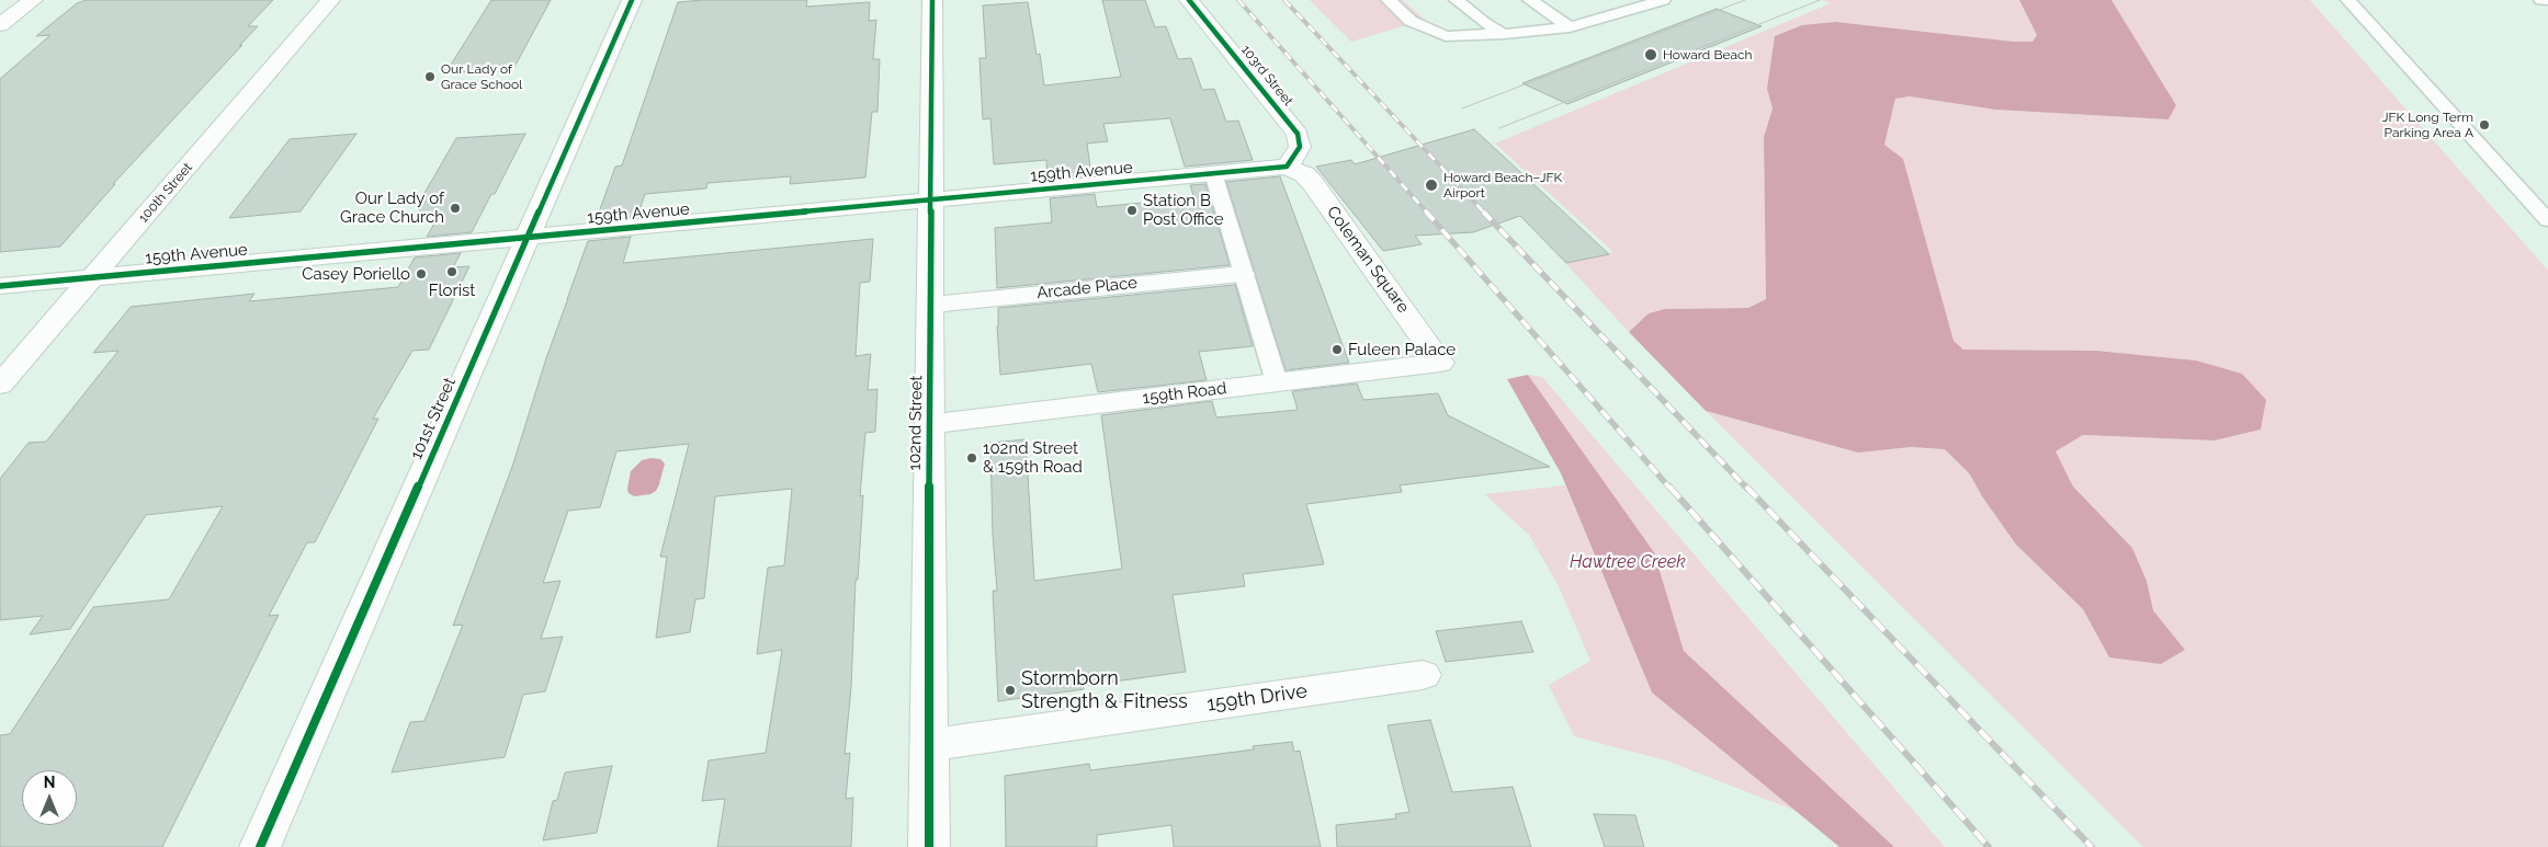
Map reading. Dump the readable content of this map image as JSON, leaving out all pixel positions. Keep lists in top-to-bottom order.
{
  "streets": {
    "street": [
      "103rd Street",
      "159th Avenue",
      "100th Street",
      "Coleman Square",
      "Arcade Place",
      "159th Road",
      "101st Street",
      "102nd Street",
      "159th Drive"
    ]
  },
  "crossings": [
    ["103rd Street", "159th Avenue"],
    ["103rd Street", "Coleman Square"],
    ["159th Avenue", "100th Street"],
    ["159th Avenue", "Coleman Square"],
    ["159th Avenue", "101st Street"],
    ["159th Avenue", "102nd Street"],
    ["Coleman Square", "159th Road"],
    ["Arcade Place", "102nd Street"],
    ["159th Road", "102nd Street"],
    ["102nd Street", "159th Drive"]
  ],
  "water": ["Hawtree Creek"],
  "places": [
    "Howard Beach",
    "Our Lady of Grace School",
    "JFK Long Term Parking Area A",
    "Howard Beach–JFK Airport",
    "Our Lady of Grace Church",
    "Station B Post Office",
    "Florist",
    "Casey Poriello",
    "Fuleen Palace",
    "102nd Street & 159th Road",
    "Stormborn Strength & Fitness"
  ],
  "north": "top"
}
